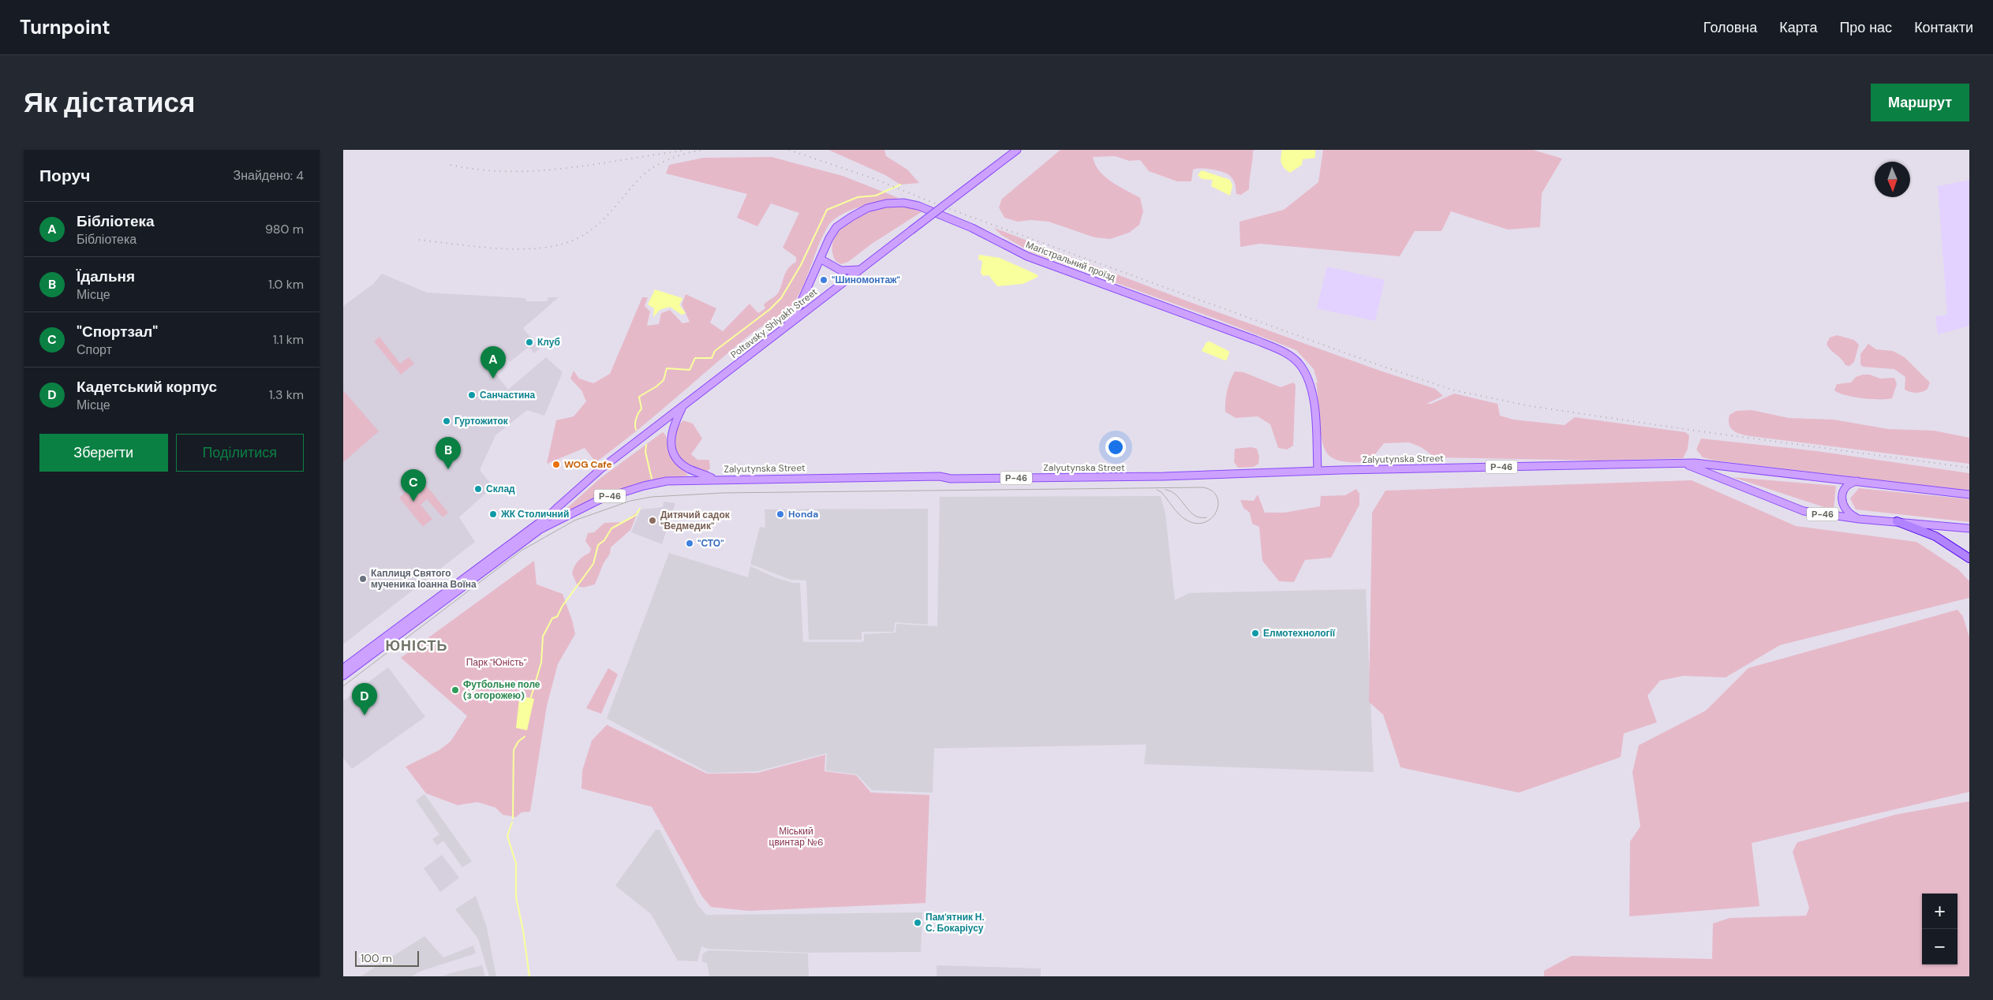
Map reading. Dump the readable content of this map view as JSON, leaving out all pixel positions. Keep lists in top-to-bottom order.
{
  "streets": {
    "main road": [
      "Магістральний проїзд",
      "Poltavsky Shlyakh Street",
      "Zalyutynska Street",
      "Р-46"
    ]
  },
  "crossings": [
    ["Магістральний проїзд", "Poltavsky Shlyakh Street"],
    ["Магістральний проїзд", "Zalyutynska Street"],
    ["Poltavsky Shlyakh Street", "Zalyutynska Street"],
    ["Zalyutynska Street", "Р-46"]
  ],
  "districts": ["ЮНІСТЬ"],
  "parks": ["Парк \"Юність\"", "Міський цвинтар №6"],
  "places": [
    "\"Шиномонтаж\"",
    "Клуб",
    "Санчастина",
    "Гуртожиток",
    "WOG Cafe",
    "Склад",
    "ЖК Столичний",
    "Honda",
    "Дитячий садок \"Ведмедик\"",
    "\"СТО\"",
    "Каплиця Святого мученика Іоанна Воїна",
    "Елмотехнології",
    "Футбольне поле (з огорожею)",
    "Пам'ятник Н. С. Бокаріусу"
  ],
  "scale_bar": "100 m",
  "north": "bottom",
  "page": {
    "header": "Turnpoint",
    "nav": [
      "Головна",
      "Карта",
      "Про нас",
      "Контакти"
    ],
    "buttons": [
      "Маршрут",
      ["Зберегти", "Поділитися"]
    ],
    "title": "Як дістатися",
    "heading": ["Поруч", "Знайдено: 4"],
    "list": [
      {
        "mark": "A",
        "name": "Бібліотека",
        "note": "Бібліотека",
        "value": "980 m"
      },
      {
        "mark": "B",
        "name": "Їдальня",
        "note": "Місце",
        "value": "1.0 km"
      },
      {
        "mark": "C",
        "name": "\"Спортзал\"",
        "note": "Спорт",
        "value": "1.1 km"
      },
      {
        "mark": "D",
        "name": "Кадетський корпус",
        "note": "Місце",
        "value": "1.3 km"
      }
    ],
    "pins": [
      "A",
      "B",
      "C",
      "D"
    ],
    "map_buttons": ["+", "−"],
    "scale": "100 m"
  }
}
